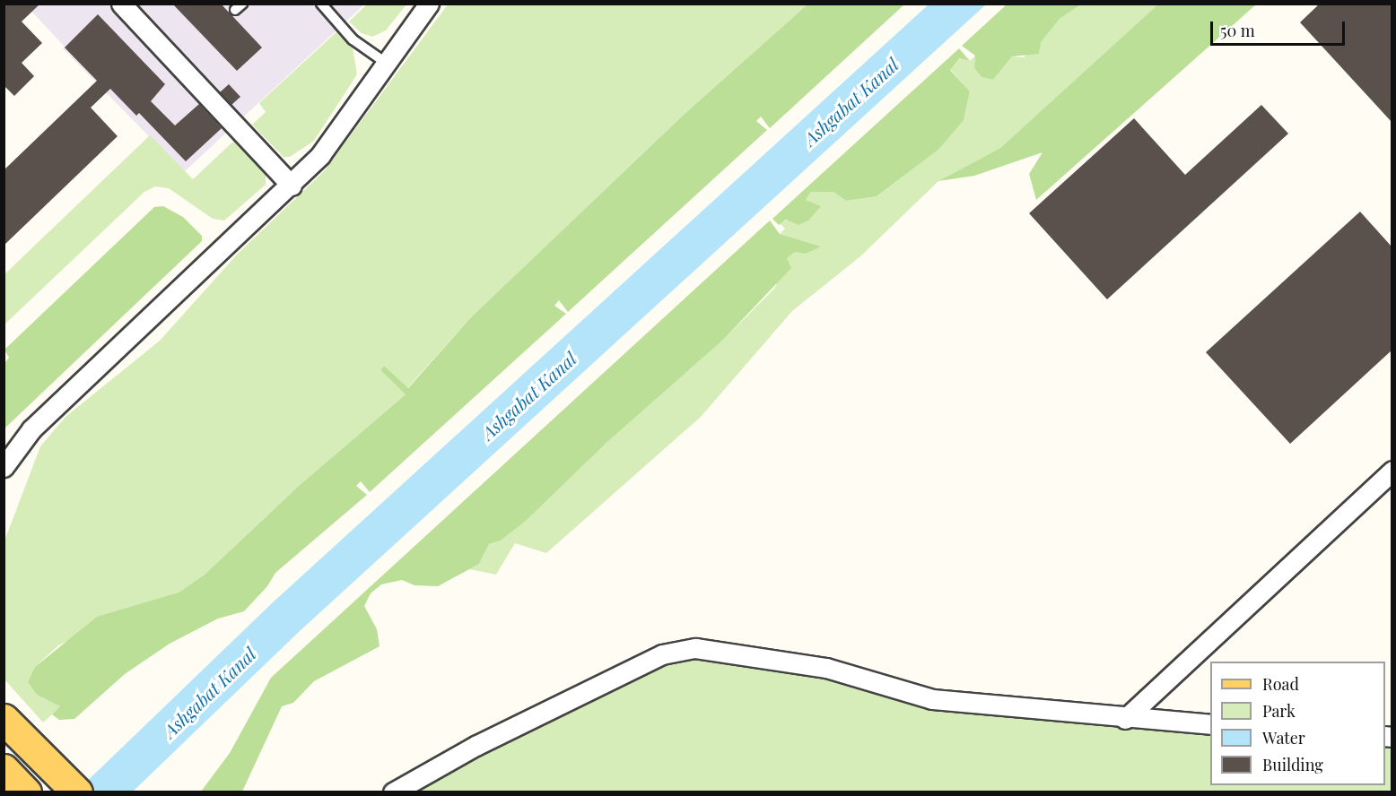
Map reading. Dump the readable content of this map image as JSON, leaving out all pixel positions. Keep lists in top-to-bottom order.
{
  "water": ["Ashgabat Kanal"],
  "legend": [
    "Road",
    "Park",
    "Water",
    "Building"
  ],
  "scale_bar": "50 m"
}
